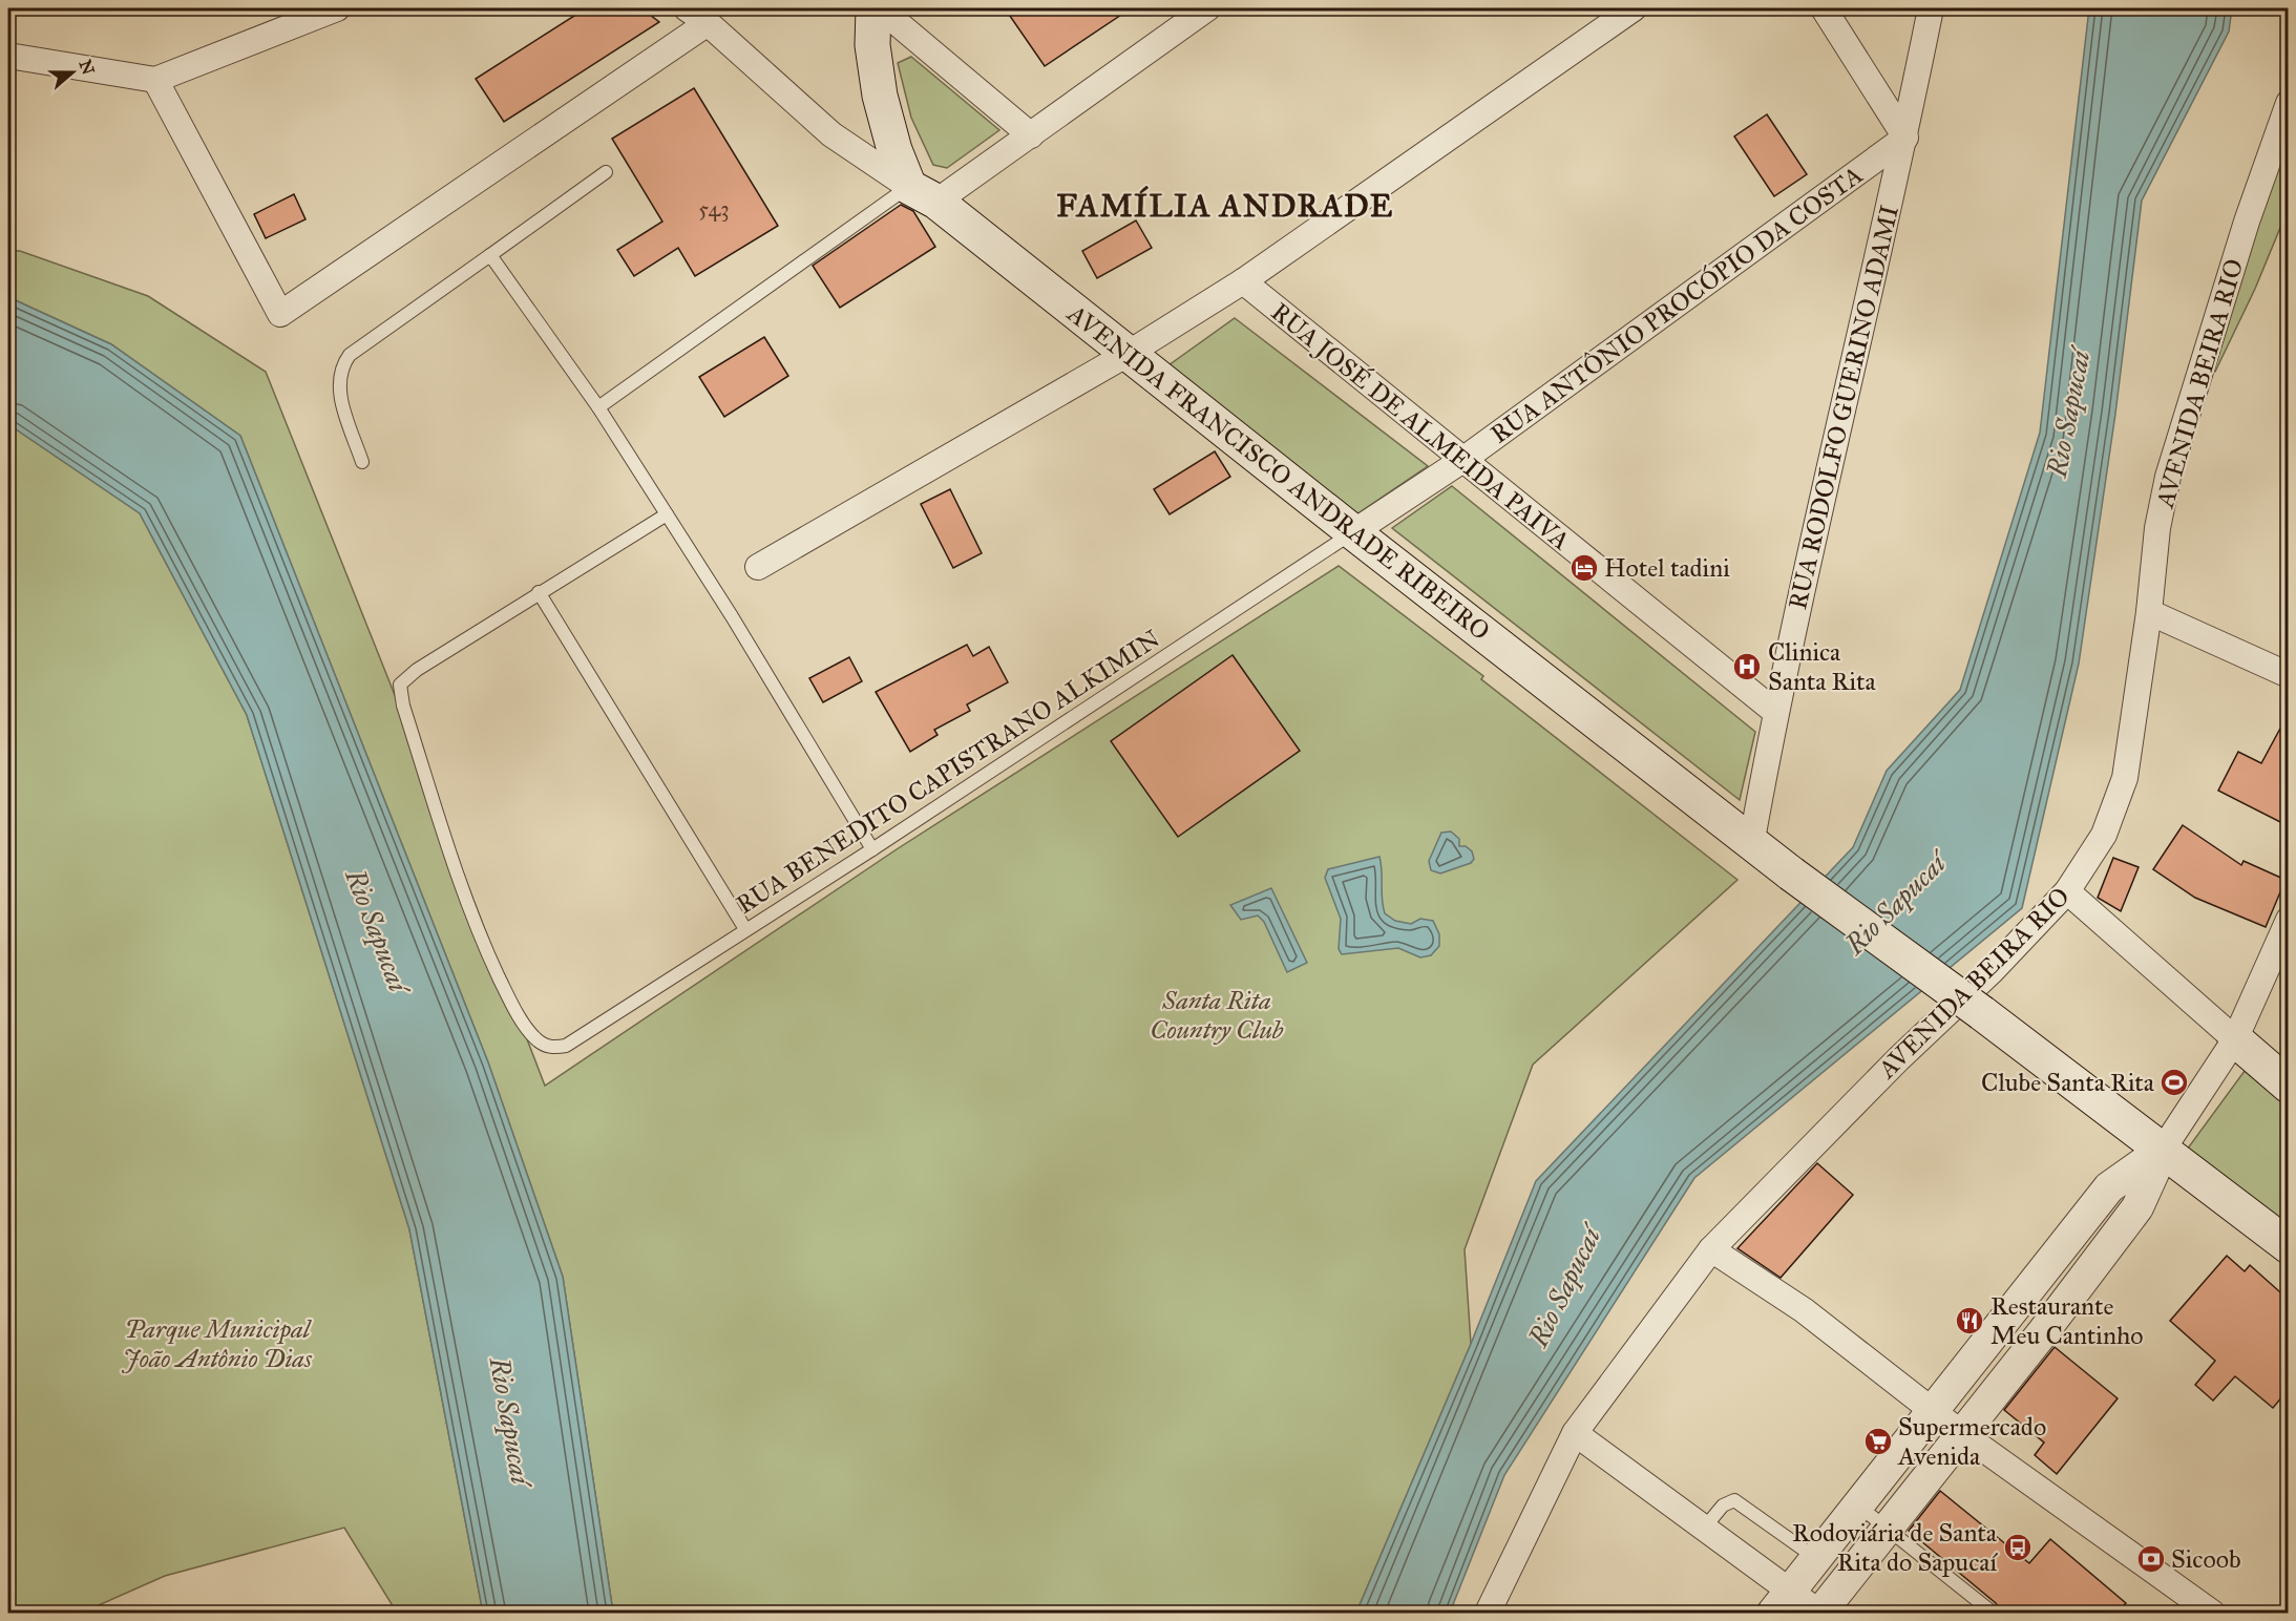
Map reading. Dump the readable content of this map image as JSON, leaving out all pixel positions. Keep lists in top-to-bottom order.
{
  "streets": {
    "main road": ["AVENIDA FRANCISCO ANDRADE RIBEIRO"],
    "street": [
      "RUA ANTÔNIO PROCÓPIO DA COSTA",
      "AVENIDA BEIRA RIO",
      "RUA RODOLFO GUERINO ADAMI",
      "RUA JOSÉ DE ALMEIDA PAIVA"
    ],
    "lane": ["RUA BENEDITO CAPISTRANO ALKIMIN"]
  },
  "crossings": [
    ["RUA ANTÔNIO PROCÓPIO DA COSTA", "RUA RODOLFO GUERINO ADAMI"],
    ["RUA ANTÔNIO PROCÓPIO DA COSTA", "RUA JOSÉ DE ALMEIDA PAIVA"],
    ["RUA ANTÔNIO PROCÓPIO DA COSTA", "AVENIDA FRANCISCO ANDRADE RIBEIRO"],
    ["RUA ANTÔNIO PROCÓPIO DA COSTA", "RUA BENEDITO CAPISTRANO ALKIMIN"],
    ["RUA RODOLFO GUERINO ADAMI", "RUA JOSÉ DE ALMEIDA PAIVA"],
    ["RUA RODOLFO GUERINO ADAMI", "AVENIDA FRANCISCO ANDRADE RIBEIRO"],
    ["AVENIDA FRANCISCO ANDRADE RIBEIRO", "RUA BENEDITO CAPISTRANO ALKIMIN"]
  ],
  "districts": ["FAMÍLIA ANDRADE"],
  "water": ["Rio Sapucaí"],
  "parks": ["Santa Rita Country Club", "Parque Municipal João Antônio Dias"],
  "places": {
    "hotel": ["Hotel tadini"],
    "hospital": ["Clinica Santa Rita"],
    "sports": ["Clube Santa Rita"],
    "restaurant": ["Restaurante Meu Cantinho"],
    "supermarket": ["Supermercado Avenida"],
    "bus stop": ["Rodoviária de Santa Rita do Sapucaí"],
    "bank": ["Sicoob"]
  },
  "house_numbers": ["543"],
  "north": "right"
}
